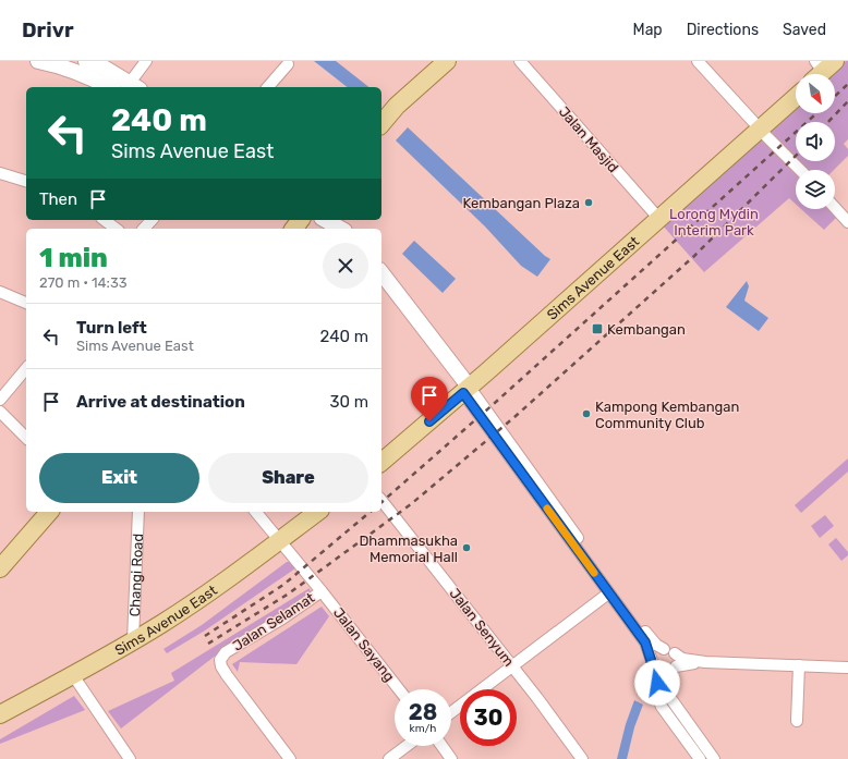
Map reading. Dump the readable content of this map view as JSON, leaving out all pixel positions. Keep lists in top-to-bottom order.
{
  "streets": {
    "main road": ["Sims Avenue East"],
    "street": [
      "Jalan Masjid",
      "Changi Road",
      "Jalan Selamat",
      "Jalan Senyum",
      "Jalan Sayang"
    ]
  },
  "crossings": [
    ["Jalan Masjid", "Sims Avenue East"],
    ["Sims Avenue East", "Changi Road"],
    ["Sims Avenue East", "Jalan Sayang"],
    ["Jalan Selamat", "Jalan Sayang"]
  ],
  "parks": ["Lorong Mydin Interim Park"],
  "places": {
    "other": ["Kembangan Plaza", "Kampong Kembangan Community Club", "Dhammasukha Memorial Hall"],
    "transit": ["Kembangan"]
  },
  "north": "bottom right",
  "page": {
    "header": "Drivr",
    "nav": ["Map", "Directions", "Saved"],
    "turn": ["240 m", "Sims Avenue East"],
    "then": "Then",
    "heading": ["1 min", "270 m · 14:33"],
    "list": [
      {
        "name": "Turn left",
        "note": "Sims Avenue East",
        "value": "240 m"
      },
      {
        "name": "Arrive at destination",
        "value": "30 m"
      }
    ],
    "buttons": ["Exit", "Share"],
    "speed": "28 km/h",
    "limit": "30"
  }
}
